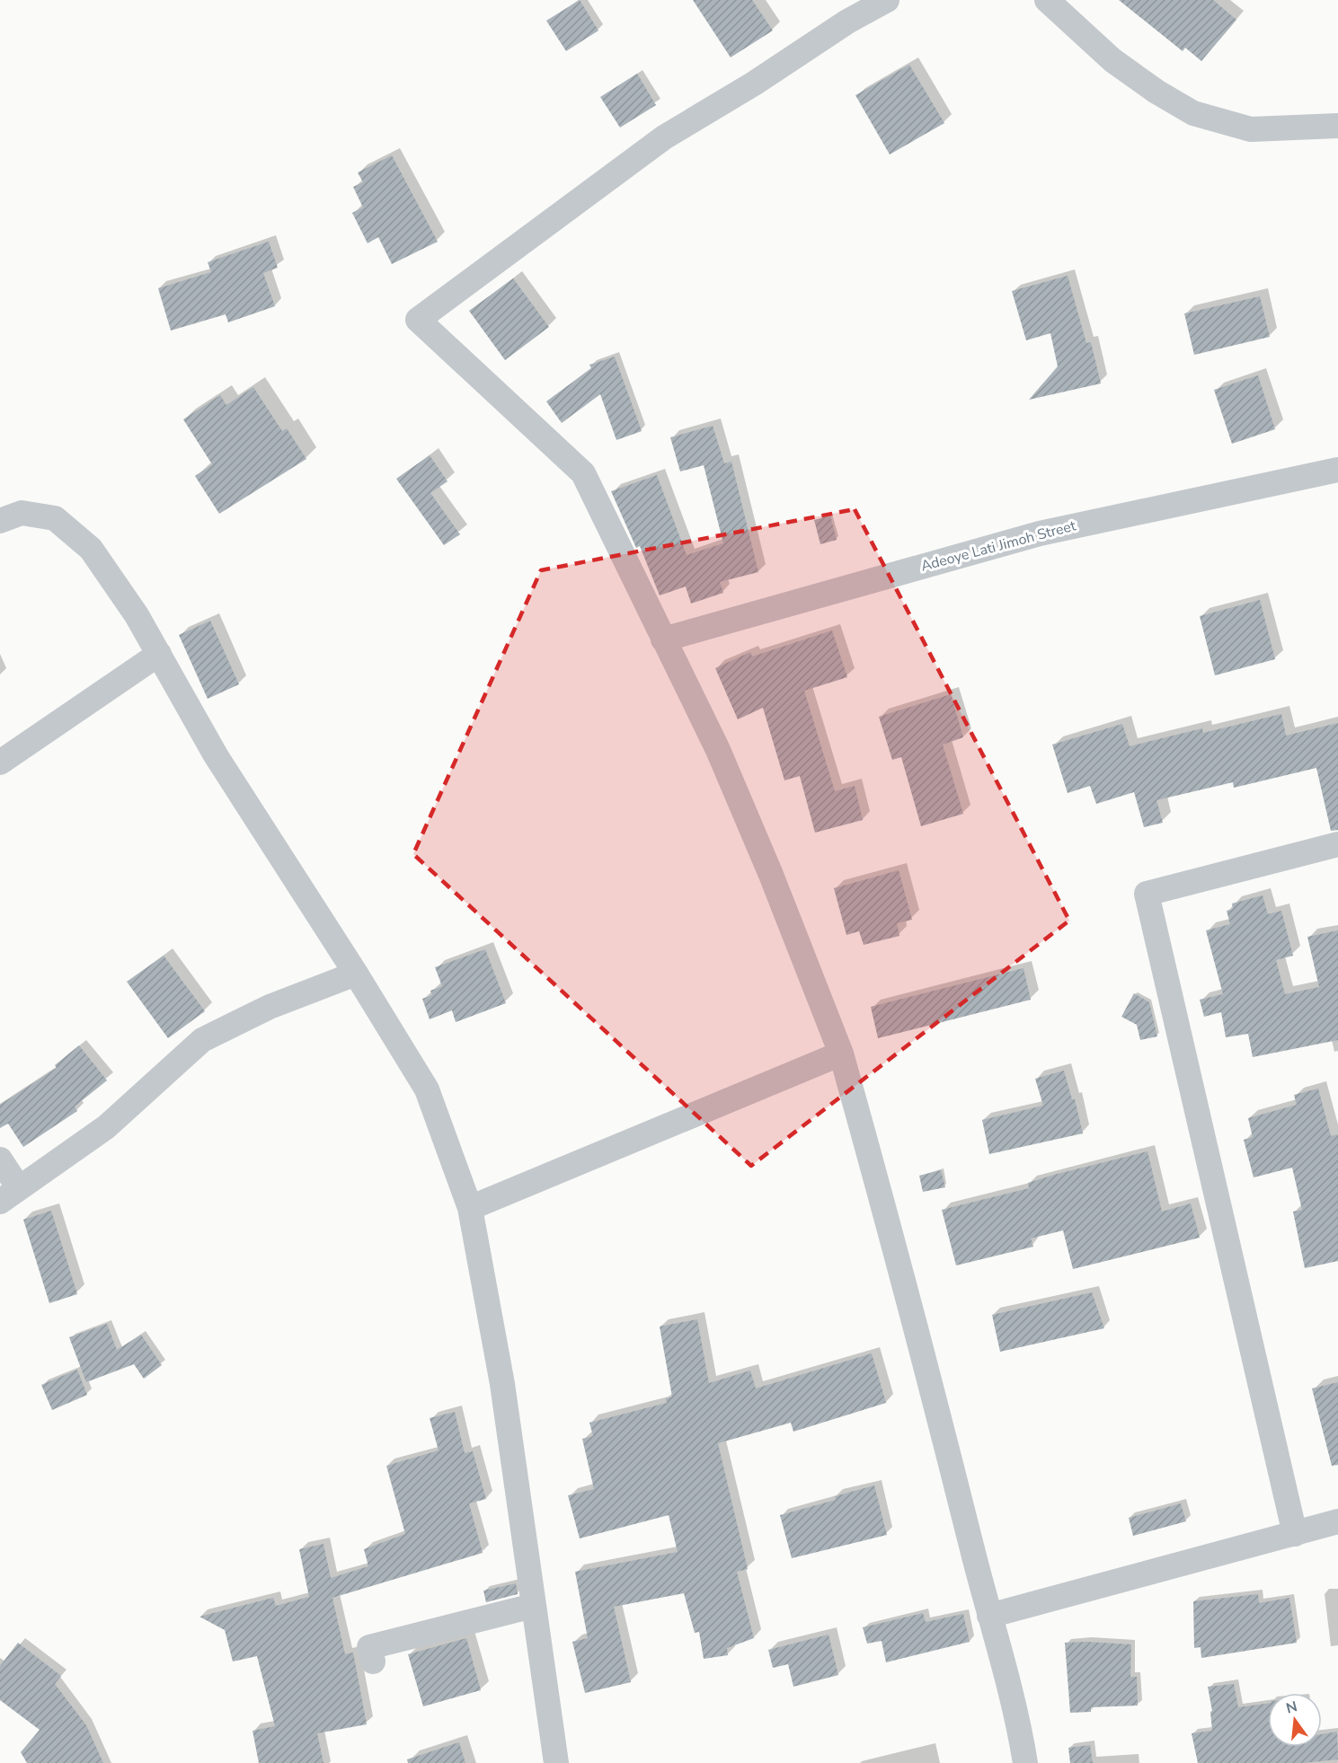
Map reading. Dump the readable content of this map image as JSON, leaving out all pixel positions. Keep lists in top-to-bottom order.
{
  "streets": {
    "street": ["Adeoye Lati Jimoh Street"]
  },
  "north": "top"
}
